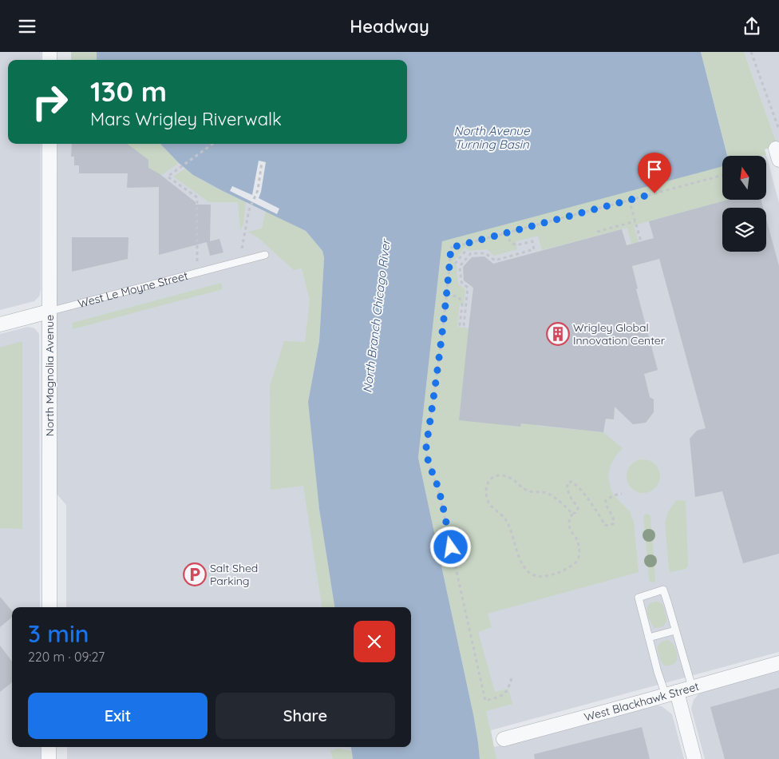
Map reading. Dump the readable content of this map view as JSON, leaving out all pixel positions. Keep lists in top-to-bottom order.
{
  "streets": {
    "street": ["West Le Moyne Street", "North Magnolia Avenue", "West Blackhawk Street"]
  },
  "crossings": [
    ["West Le Moyne Street", "North Magnolia Avenue"]
  ],
  "water": ["North Avenue Turning Basin", "North Branch Chicago River"],
  "places": {
    "building": ["Wrigley Global Innovation Center"],
    "parking": ["Salt Shed Parking"]
  },
  "north": "top",
  "page": {
    "header": "Headway",
    "turn": ["130 m", "Mars Wrigley Riverwalk"],
    "heading": ["3 min", "220 m · 09:27"],
    "buttons": ["Exit", "Share"]
  }
}
